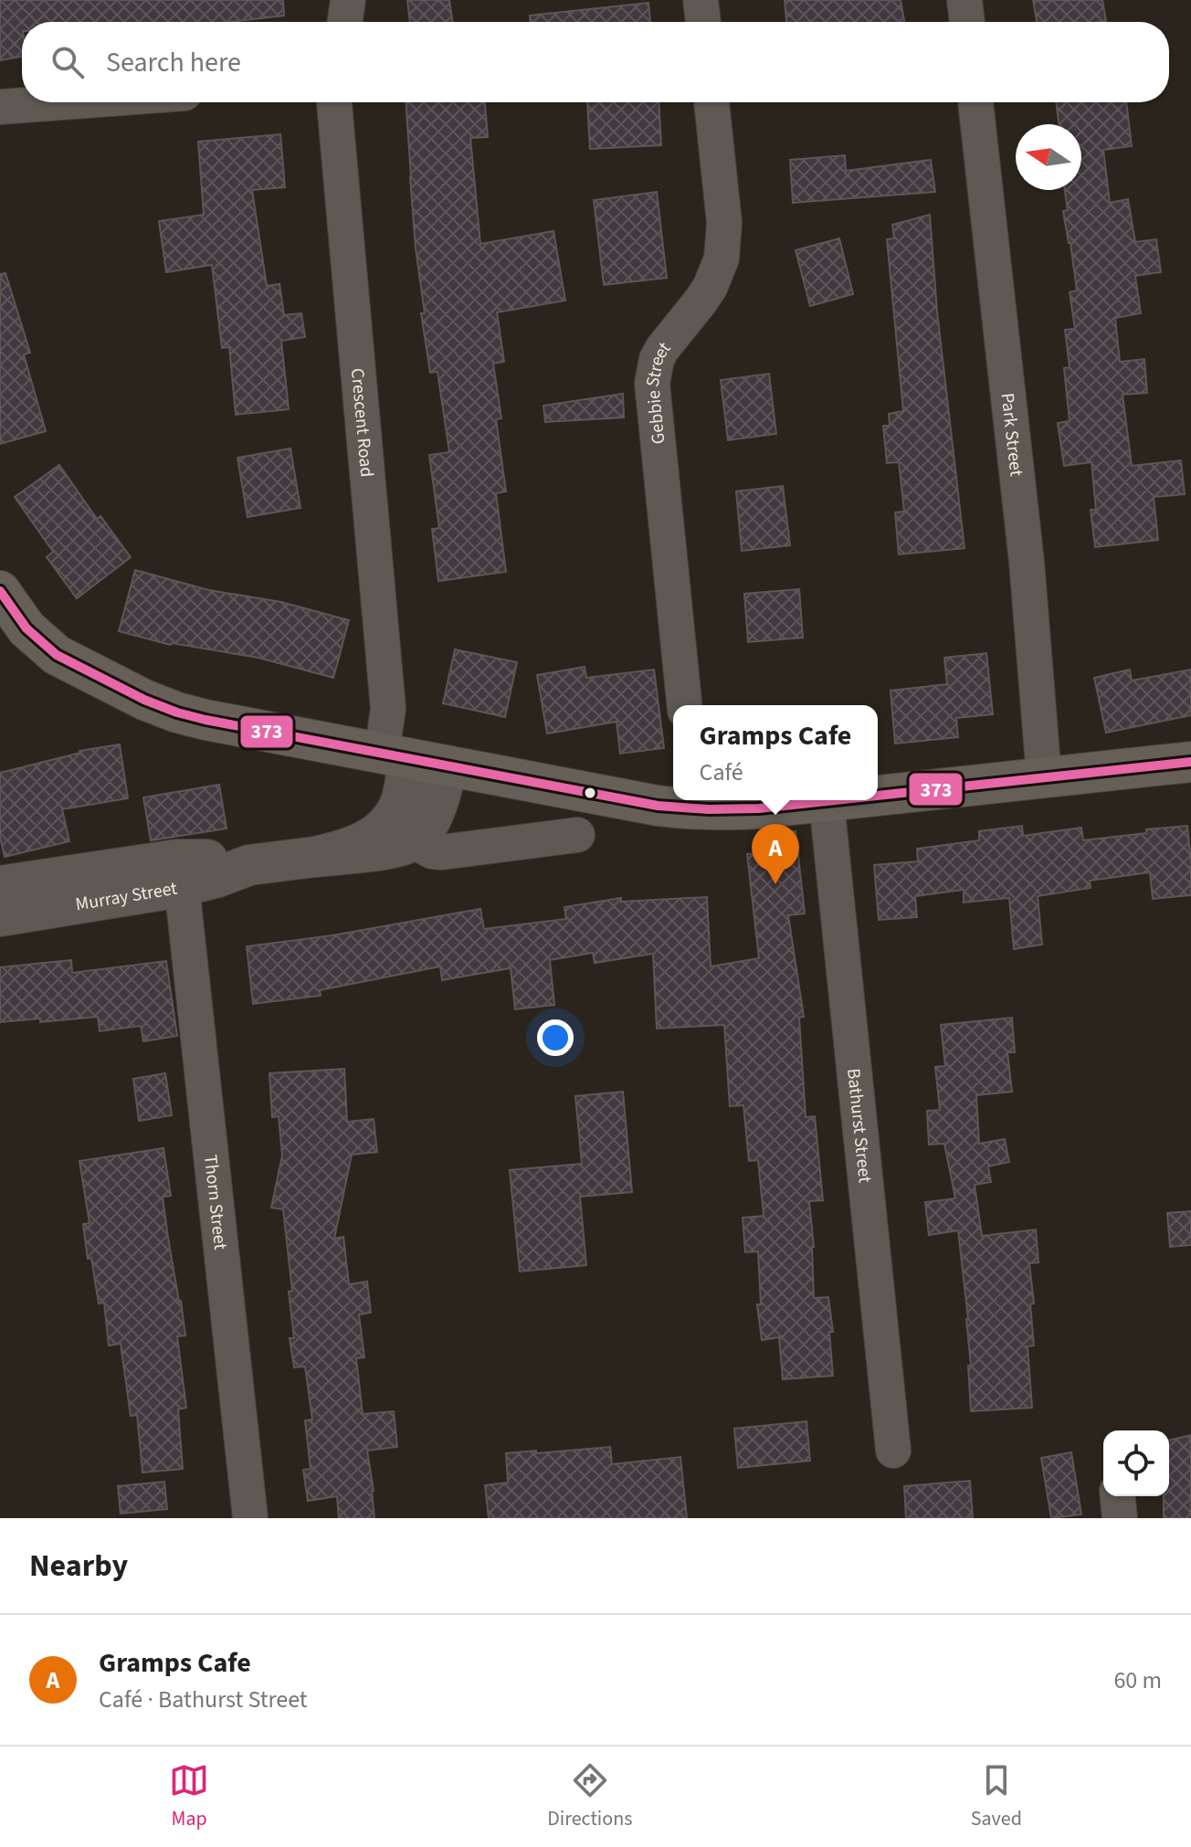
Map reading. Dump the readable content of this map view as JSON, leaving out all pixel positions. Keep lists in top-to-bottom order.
{
  "streets": {
    "street": [
      "Gebbie Street",
      "Crescent Road",
      "Park Street",
      "Murray Street",
      "Bathurst Street",
      "Thorn Street"
    ]
  },
  "crossings": [
    ["Crescent Road", "Murray Street"],
    ["Murray Street", "Thorn Street"]
  ],
  "lines": ["transit line 373"],
  "north": "left",
  "page": {
    "search": "Search here",
    "popup": ["Gramps Cafe", "Café"],
    "pins": "A",
    "heading": "Nearby",
    "list": [
      {
        "mark": "A",
        "name": "Gramps Cafe",
        "note": "Café · Bathurst Street",
        "value": "60 m"
      }
    ],
    "nav": ["Map", "Directions", "Saved"]
  }
}
